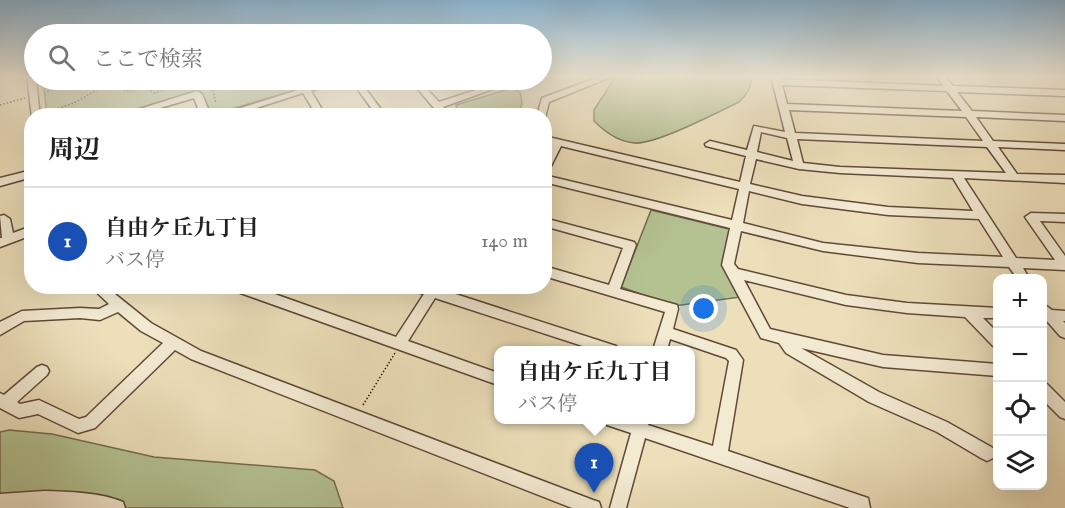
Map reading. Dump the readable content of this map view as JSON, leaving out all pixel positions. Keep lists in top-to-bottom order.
{
  "page": {
    "search": "ここで検索",
    "heading": "周辺",
    "list": [
      {
        "mark": "1",
        "name": "自由ケ丘九丁目",
        "note": "バス停",
        "value": "140 m"
      }
    ],
    "map_buttons": ["+", "−"],
    "popup": ["自由ケ丘九丁目", "バス停"],
    "pins": "1"
  }
}
